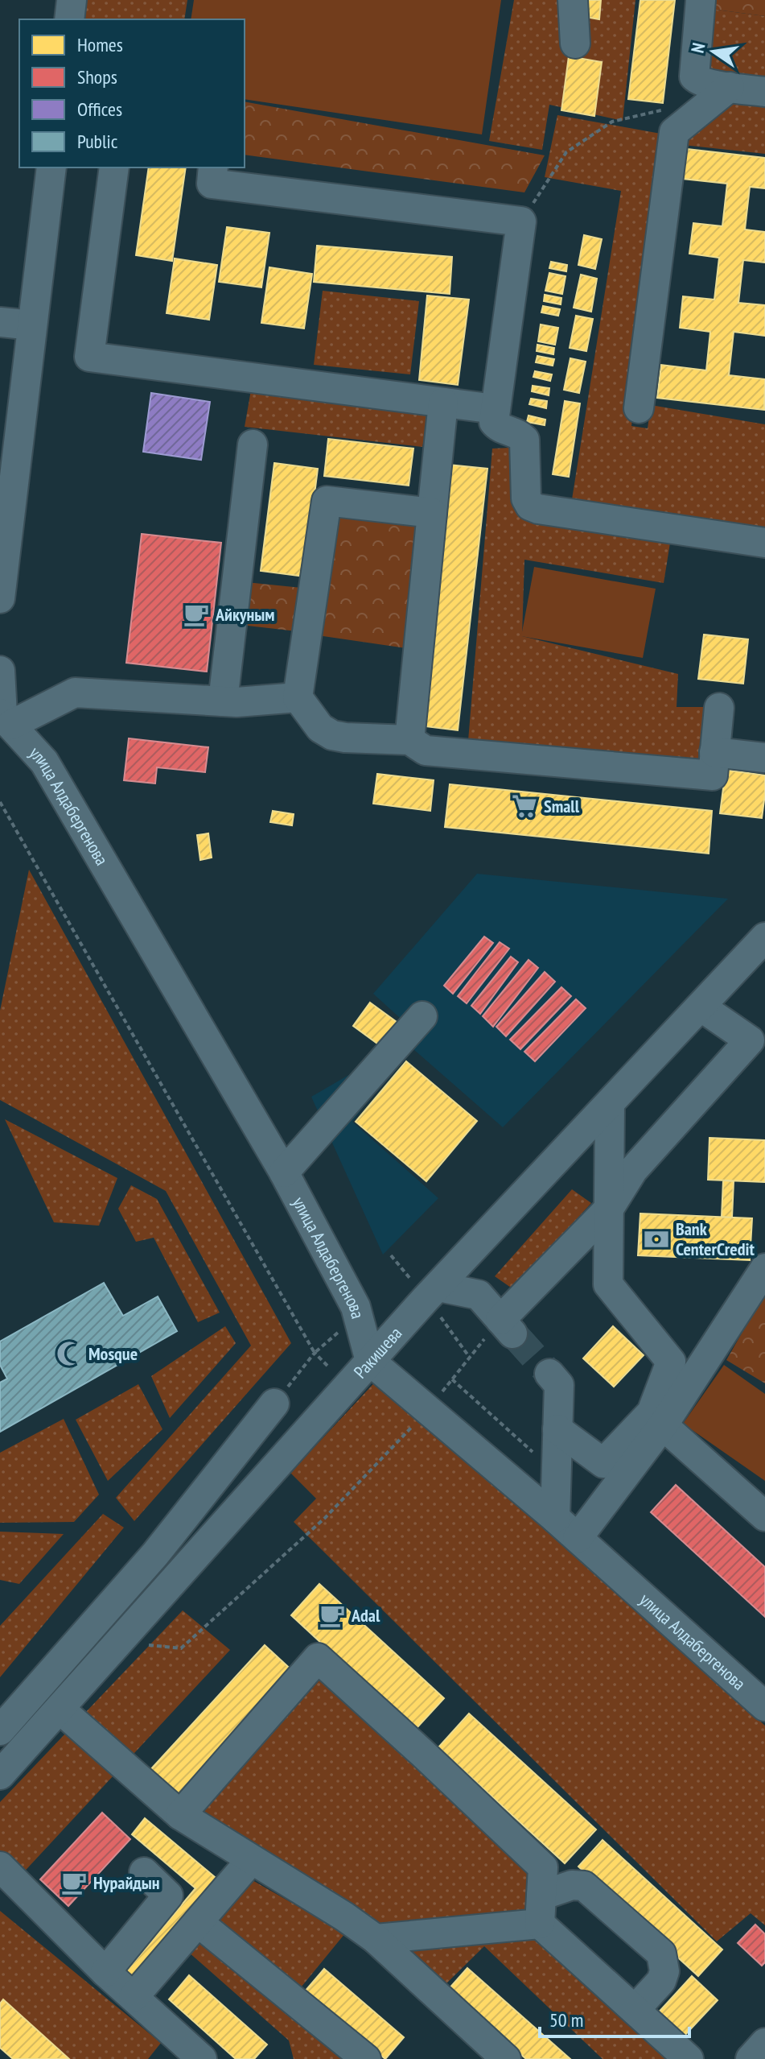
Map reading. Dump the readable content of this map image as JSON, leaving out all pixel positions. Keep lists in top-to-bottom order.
{
  "streets": {
    "street": ["улица Алдабергенова", "Ракишева"]
  },
  "crossings": [
    ["улица Алдабергенова", "Ракишева"]
  ],
  "places": {
    "cafe": ["Айкуным", "Adal", "Нурайдын"],
    "supermarket": ["Small"],
    "bank": ["Bank CenterCredit"],
    "mosque": ["Mosque"]
  },
  "legend": [
    "Homes",
    "Shops",
    "Offices",
    "Public"
  ],
  "scale_bar": "50 m",
  "north": "left"
}
